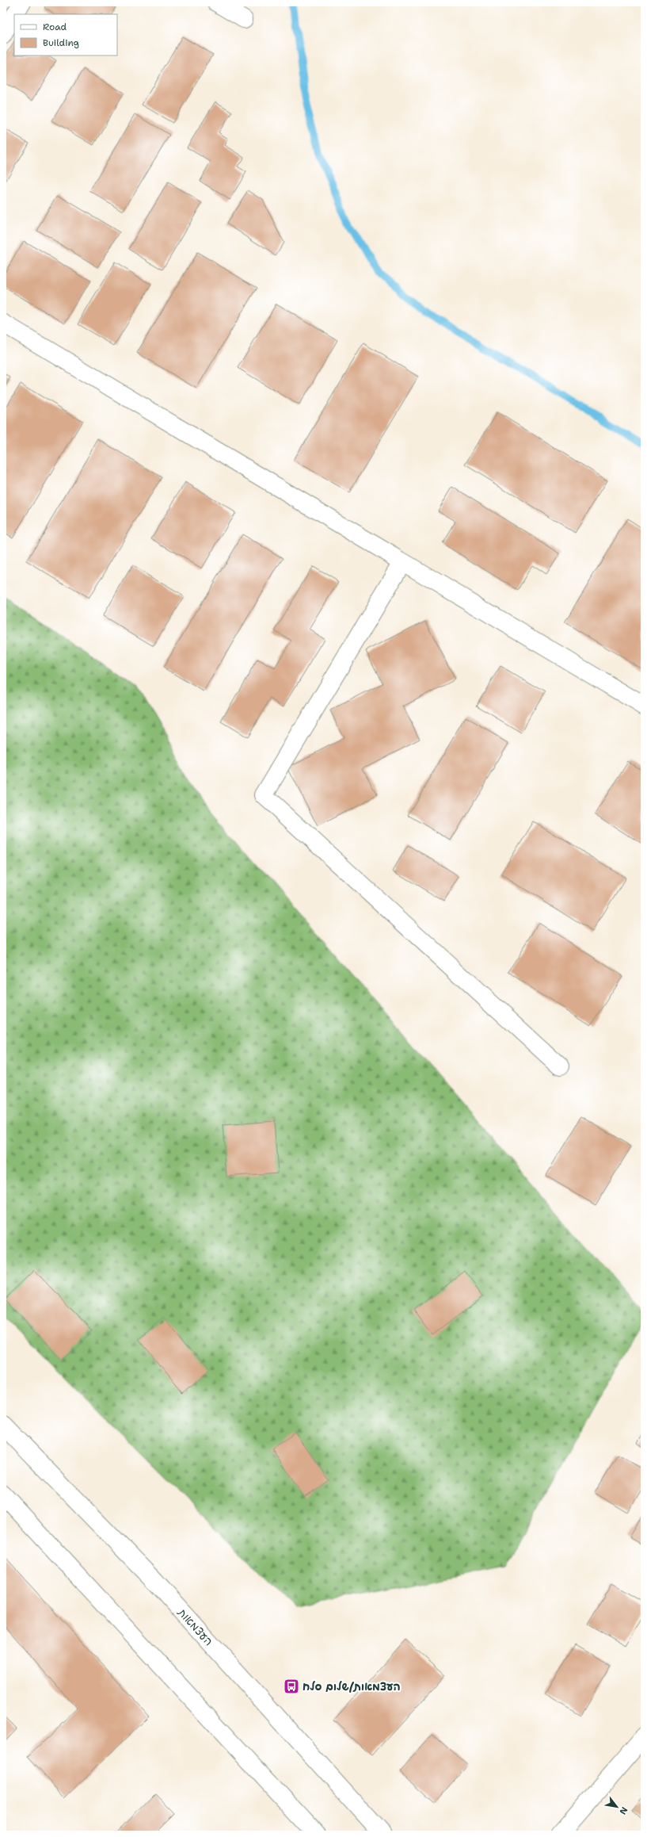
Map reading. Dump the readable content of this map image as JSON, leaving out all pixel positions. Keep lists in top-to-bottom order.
{
  "streets": {
    "street": ["העצמאות"]
  },
  "places": {
    "bus stop": ["העצמאות/שלום סלח"]
  },
  "legend": ["Road", "Building"],
  "north": "bottom right"
}
